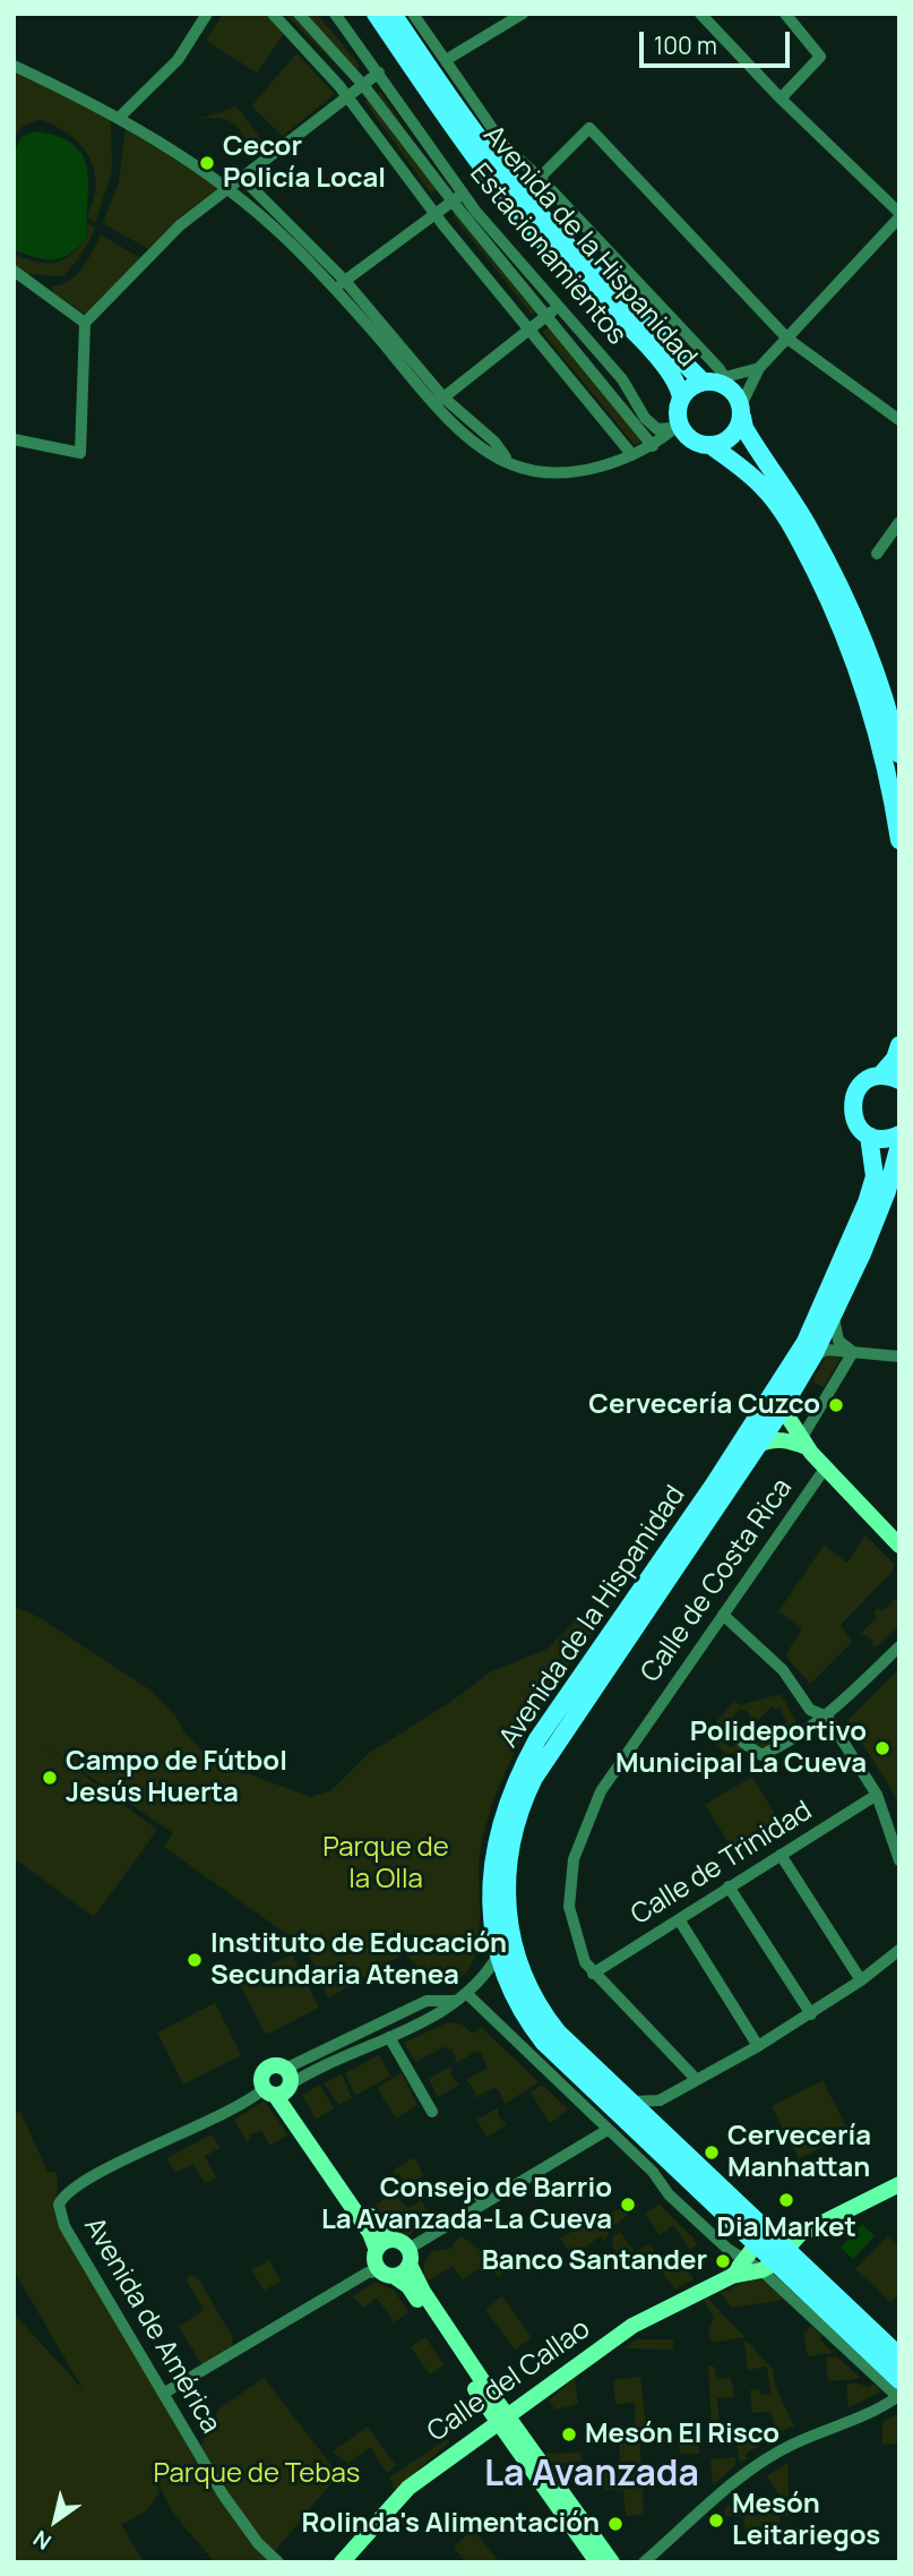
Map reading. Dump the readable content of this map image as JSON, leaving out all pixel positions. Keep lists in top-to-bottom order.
{
  "streets": {
    "main road": ["Avenida de la Hispanidad", "Calle del Callao"],
    "street": [
      "Estacionamientos",
      "Calle de Costa Rica",
      "Calle de Trinidad",
      "Avenida de América"
    ]
  },
  "crossings": [
    ["Avenida de la Hispanidad", "Estacionamientos"],
    ["Avenida de la Hispanidad", "Calle del Callao"],
    ["Calle de Costa Rica", "Calle de Trinidad"]
  ],
  "districts": ["La Avanzada"],
  "parks": ["Parque de la Olla", "Parque de Tebas"],
  "places": [
    "Cecor Policía Local",
    "Cervecería Cuzco",
    "Polideportivo Municipal La Cueva",
    "Campo de Fútbol Jesús Huerta",
    "Instituto de Educación Secundaria Atenea",
    "Cervecería Manhattan",
    "Dia Market",
    "Consejo de Barrio La Avanzada-La Cueva",
    "Banco Santander",
    "Mesón El Risco",
    "Mesón Leitariegos",
    "Rolinda's Alimentación"
  ],
  "scale_bar": "100 m",
  "north": "bottom left"
}
